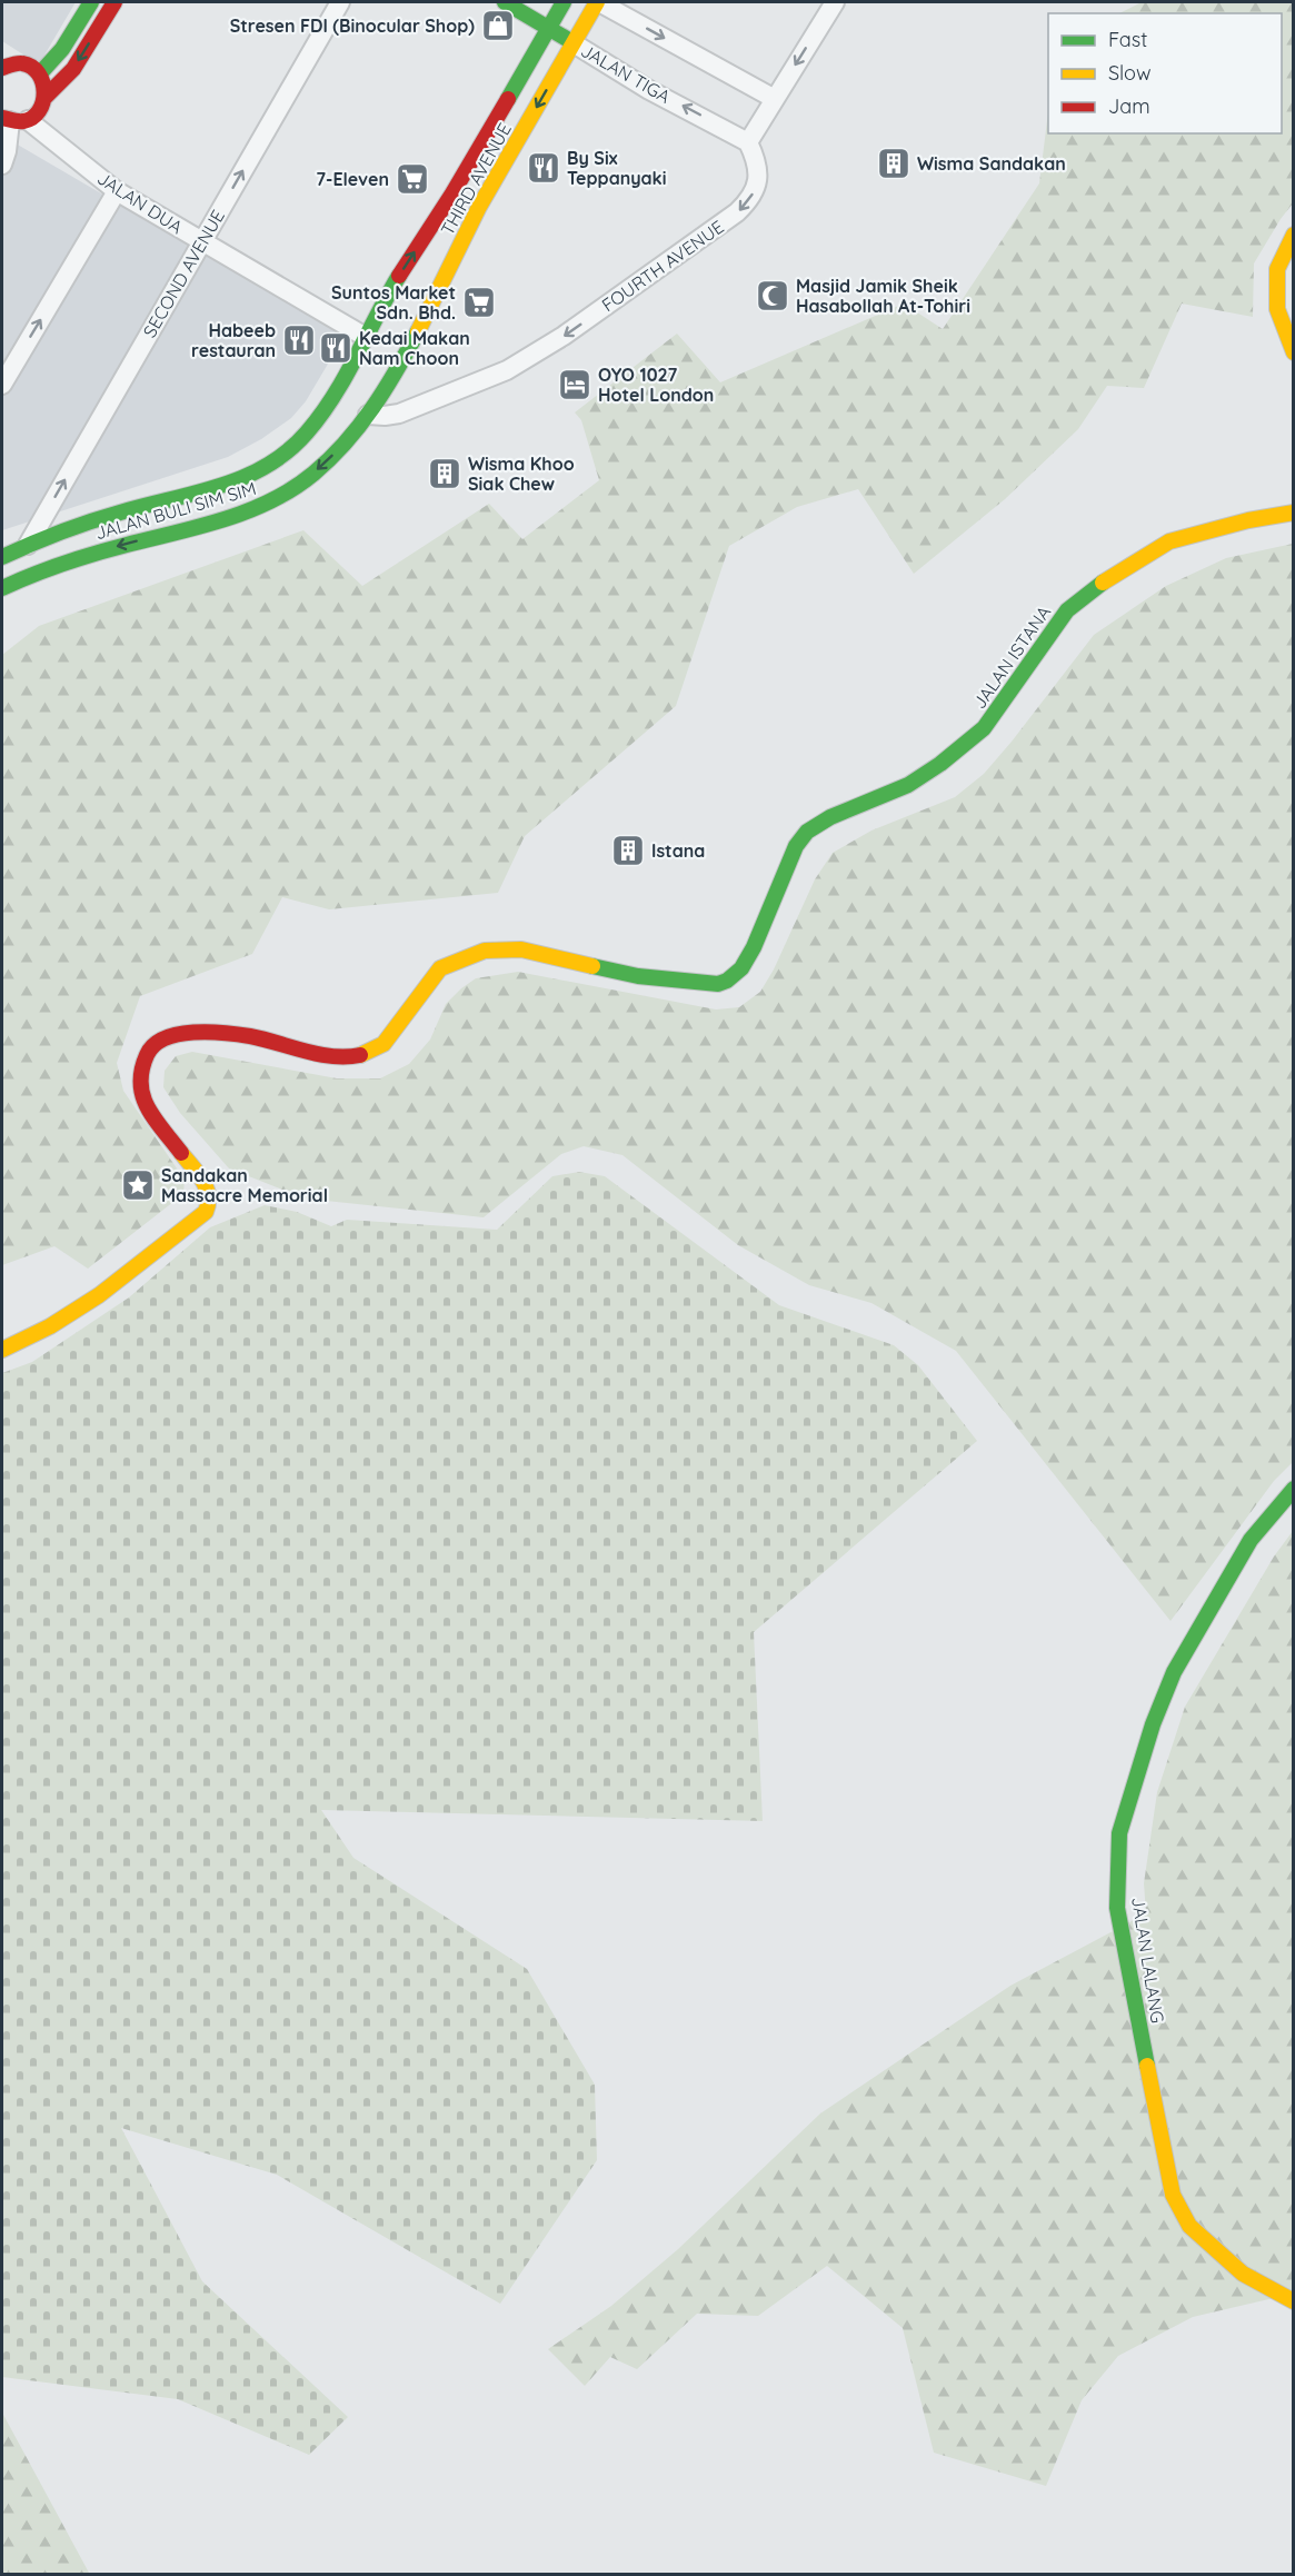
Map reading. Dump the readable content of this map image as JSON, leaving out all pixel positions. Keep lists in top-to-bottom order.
{
  "streets": {
    "street": [
      "JALAN TIGA",
      "THIRD AVENUE",
      "JALAN DUA",
      "FOURTH AVENUE",
      "SECOND AVENUE",
      "JALAN BULI SIM SIM",
      "JALAN ISTANA",
      "JALAN LALANG"
    ]
  },
  "crossings": [
    ["JALAN TIGA", "THIRD AVENUE"],
    ["JALAN TIGA", "FOURTH AVENUE"],
    ["THIRD AVENUE", "JALAN DUA"],
    ["THIRD AVENUE", "JALAN BULI SIM SIM"],
    ["JALAN DUA", "SECOND AVENUE"],
    ["JALAN DUA", "JALAN BULI SIM SIM"],
    ["FOURTH AVENUE", "JALAN BULI SIM SIM"],
    ["SECOND AVENUE", "JALAN BULI SIM SIM"]
  ],
  "one_way": ["FOURTH AVENUE"],
  "places": {
    "shop": ["Stresen FDI (Binocular Shop)"],
    "building": ["Wisma Sandakan", "Wisma Khoo Siak Chew", "Istana"],
    "restaurant": ["By Six Teppanyaki", "Habeeb restauran", "Kedai Makan Nam Choon"],
    "supermarket": ["7-Eleven", "Suntos Market Sdn. Bhd."],
    "mosque": ["Masjid Jamik Sheik Hasabollah At-Tohiri"],
    "hotel": ["OYO 1027 Hotel London"],
    "place": ["Sandakan Massacre Memorial"]
  },
  "legend": ["Fast", "Slow", "Jam"]
}
